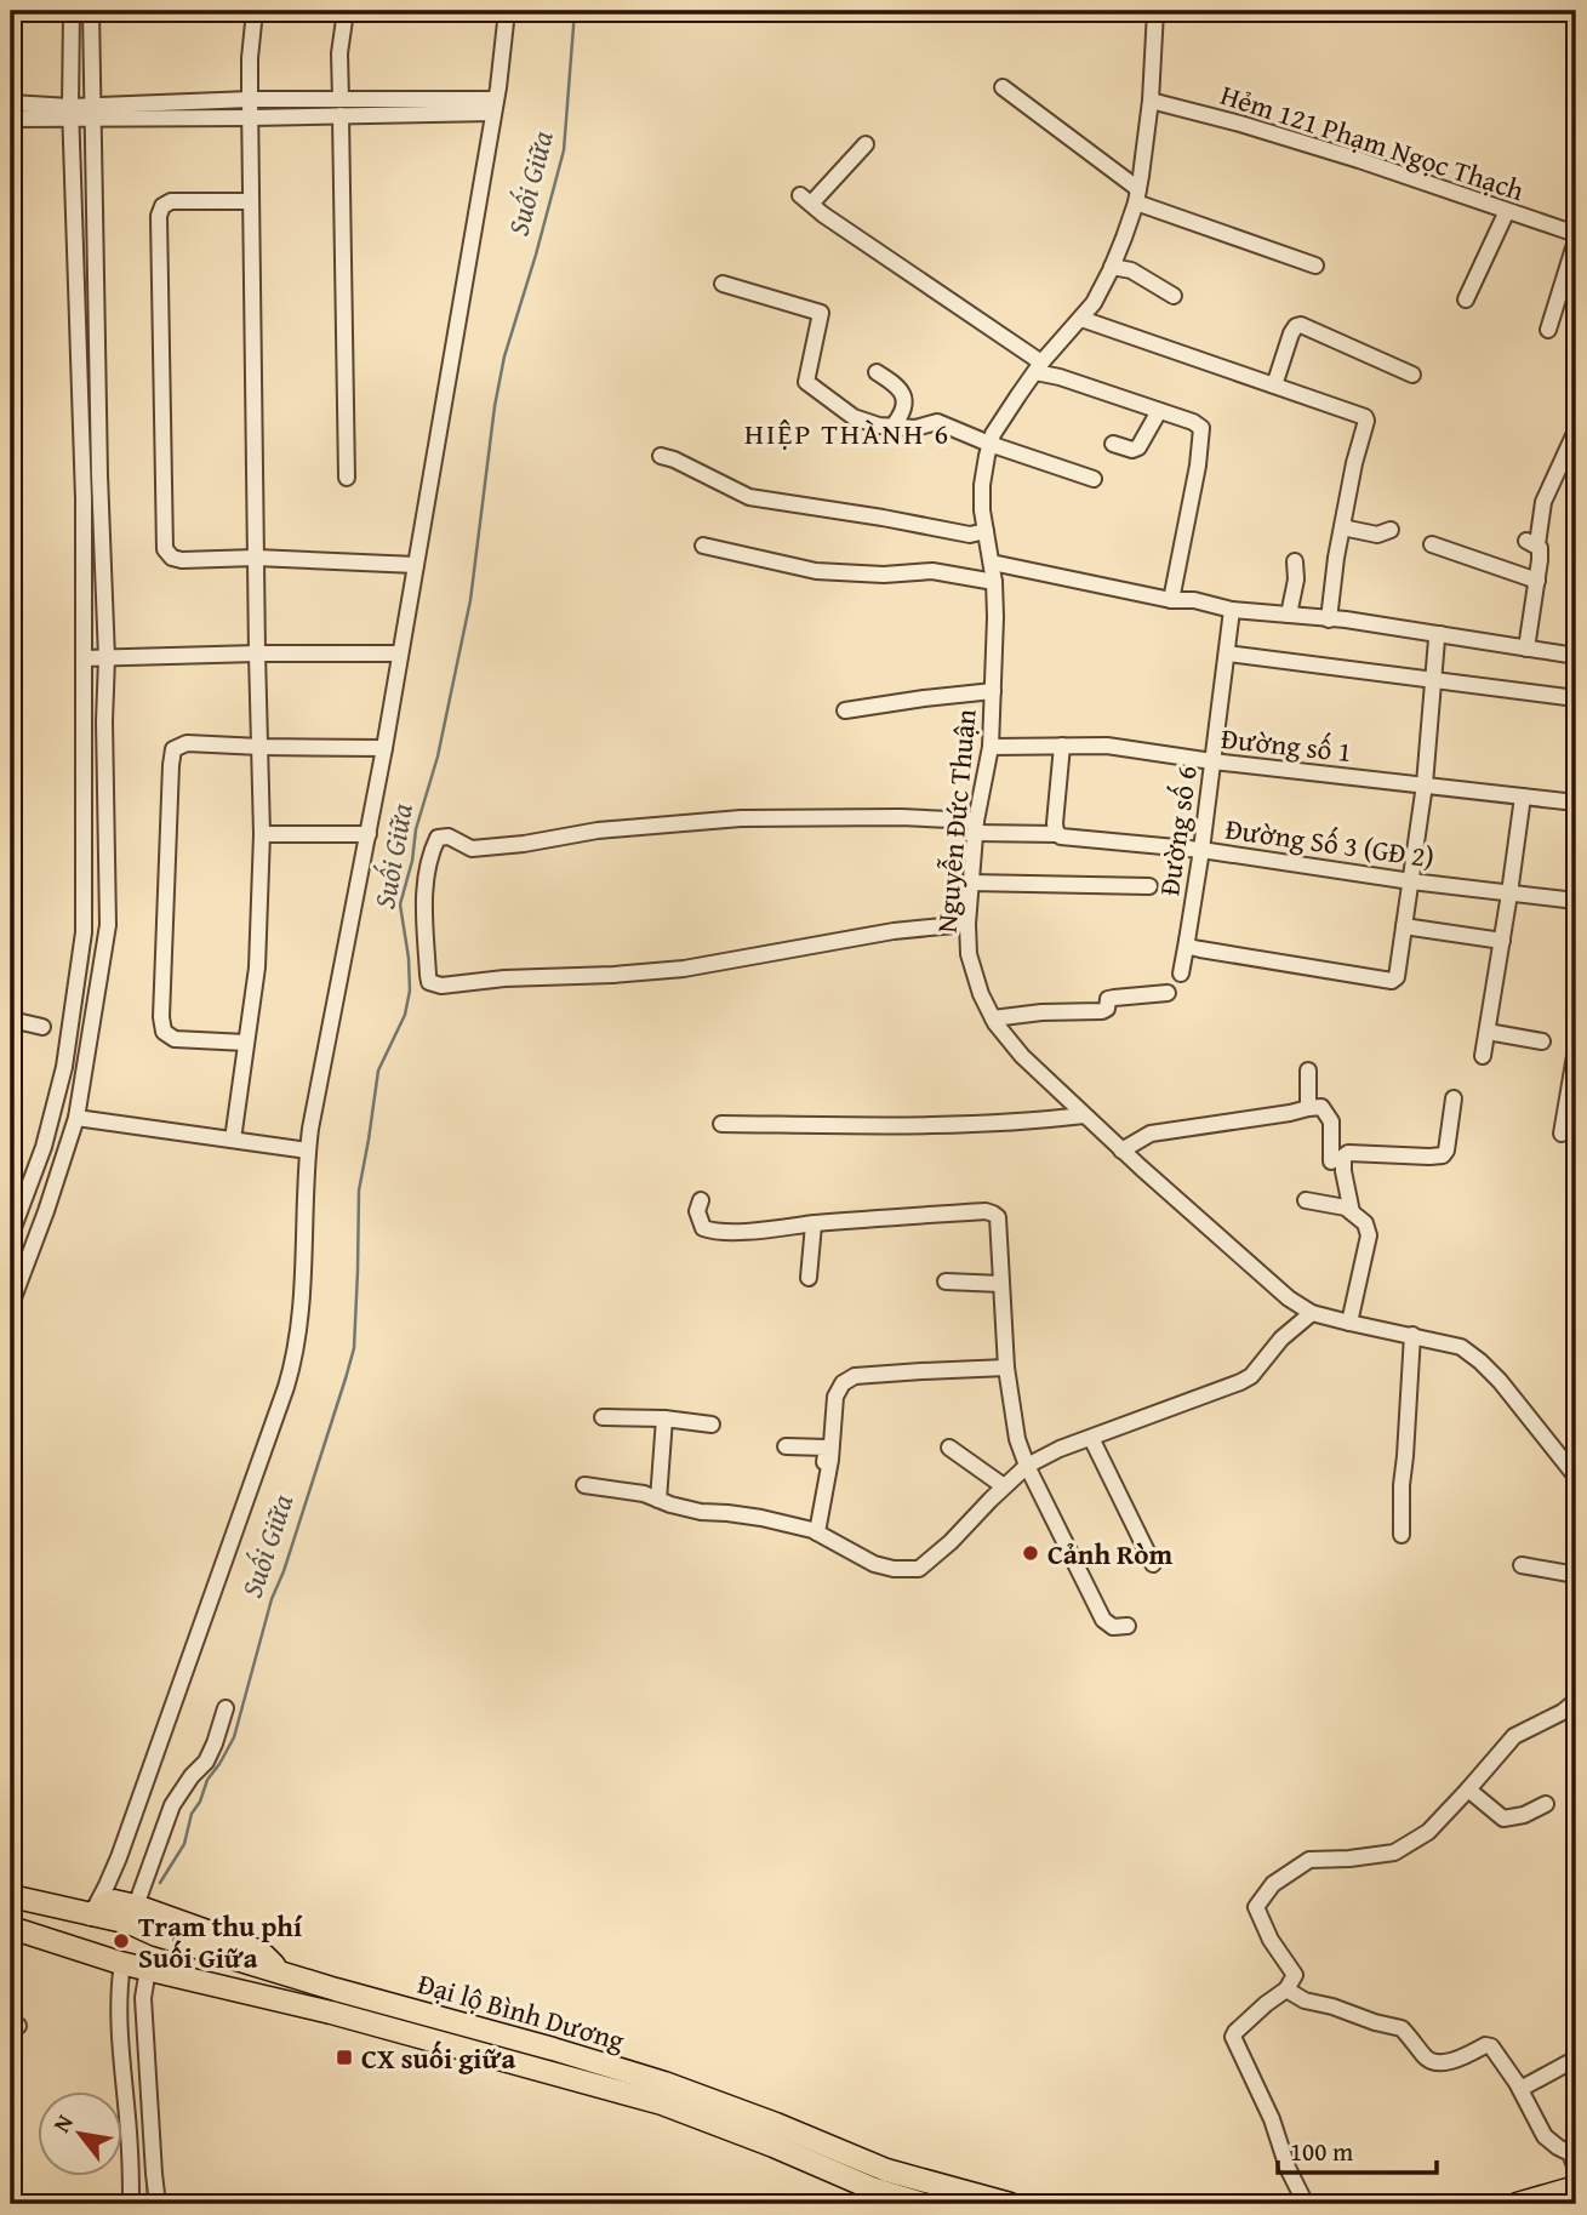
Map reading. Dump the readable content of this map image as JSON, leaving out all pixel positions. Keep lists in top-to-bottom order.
{
  "streets": {
    "highway": ["Đại lộ Bình Dương"],
    "street": [
      "Hẻm 121 Phạm Ngọc Thạch",
      "Đường số 1",
      "Nguyễn Đức Thuận",
      "Đường số 6",
      "Đường Số 3 (GĐ 2)"
    ]
  },
  "crossings": [
    ["Hẻm 121 Phạm Ngọc Thạch", "Nguyễn Đức Thuận"],
    ["Đường số 1", "Nguyễn Đức Thuận"],
    ["Đường số 1", "Đường số 6"],
    ["Nguyễn Đức Thuận", "Đường Số 3 (GĐ 2)"],
    ["Đường số 6", "Đường Số 3 (GĐ 2)"]
  ],
  "districts": ["HIỆP THÀNH 6"],
  "water": ["Suối Giữa"],
  "places": {
    "other": ["Cảnh Ròm", "Trạm thu phí Suối Giữa"],
    "transit": ["CX suối giữa"]
  },
  "scale_bar": "100 m",
  "north": "top left"
}
